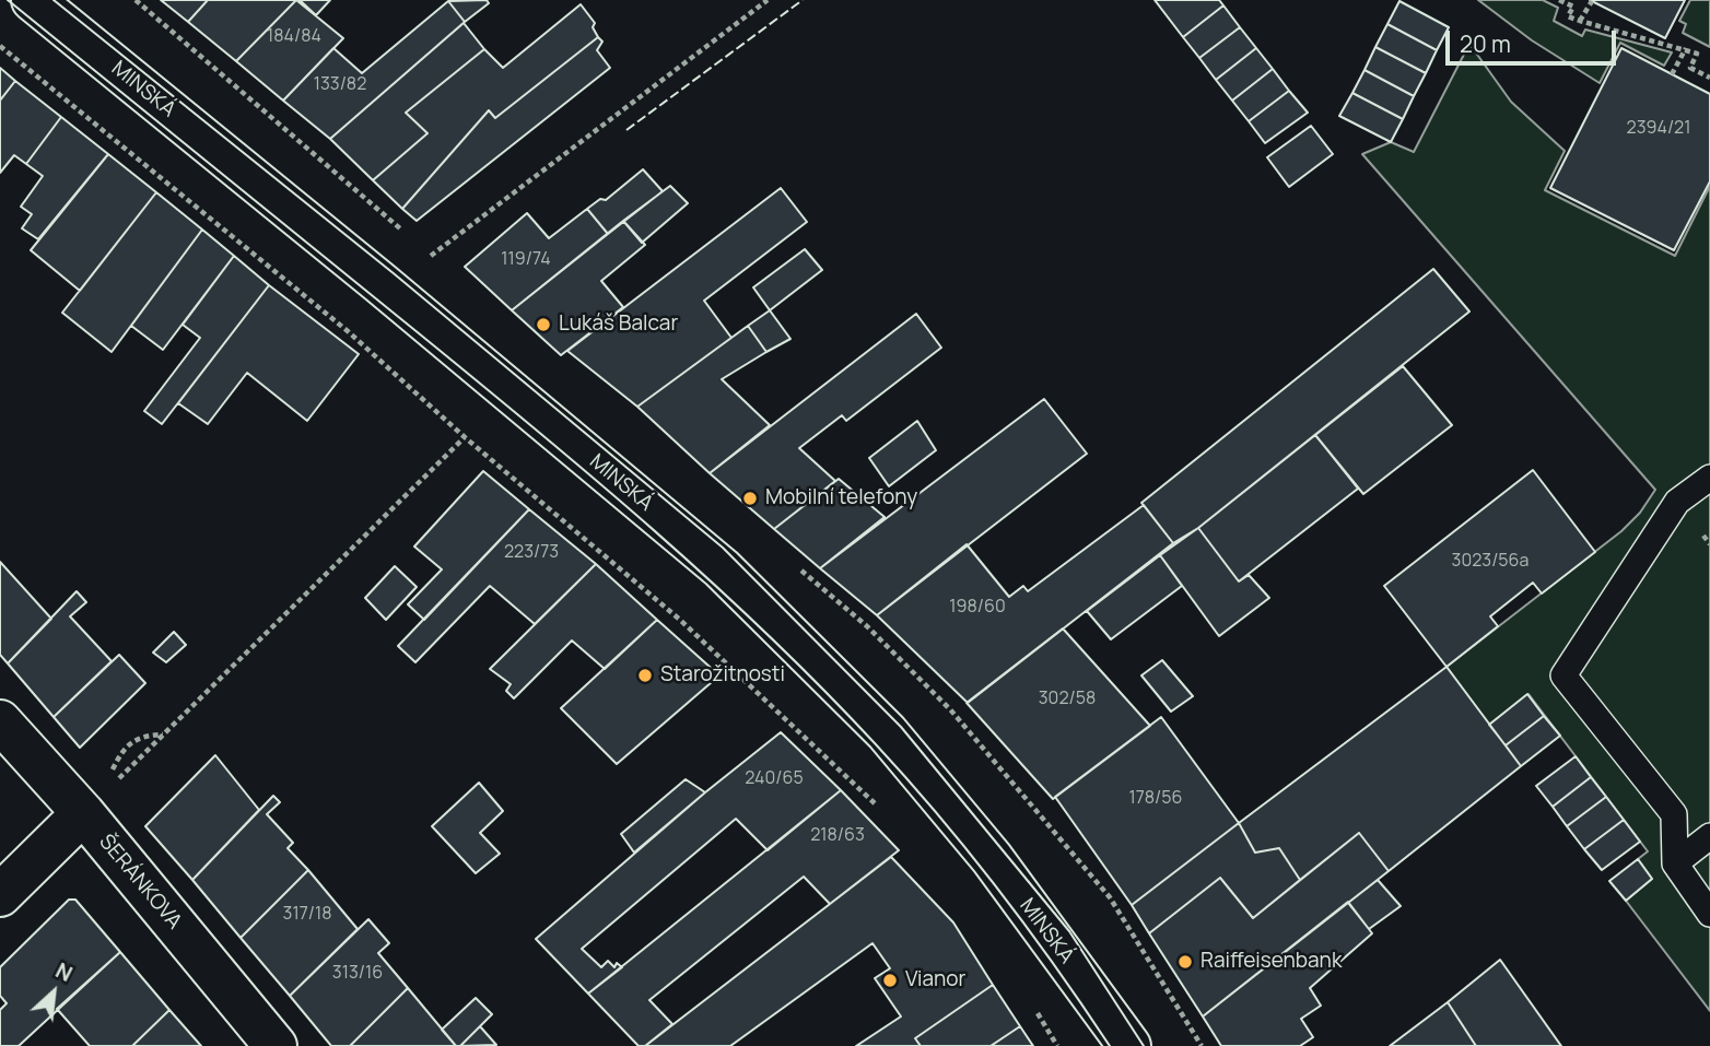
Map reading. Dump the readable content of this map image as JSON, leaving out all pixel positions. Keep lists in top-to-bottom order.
{
  "streets": {
    "street": ["MINSKÁ", "ŠERÁNKOVA"]
  },
  "places": [
    "Lukáš Balcar",
    "Mobilní telefony",
    "Starožitnosti",
    "Raiffeisenbank",
    "Vianor"
  ],
  "house_numbers": [
    "184/84",
    "133/82",
    "2394/21",
    "119/74",
    "223/73",
    "3023/56a",
    "198/60",
    "302/58",
    "240/65",
    "178/56",
    "218/63",
    "317/18",
    "313/16"
  ],
  "scale_bar": "20 m",
  "north": "top right"
}
